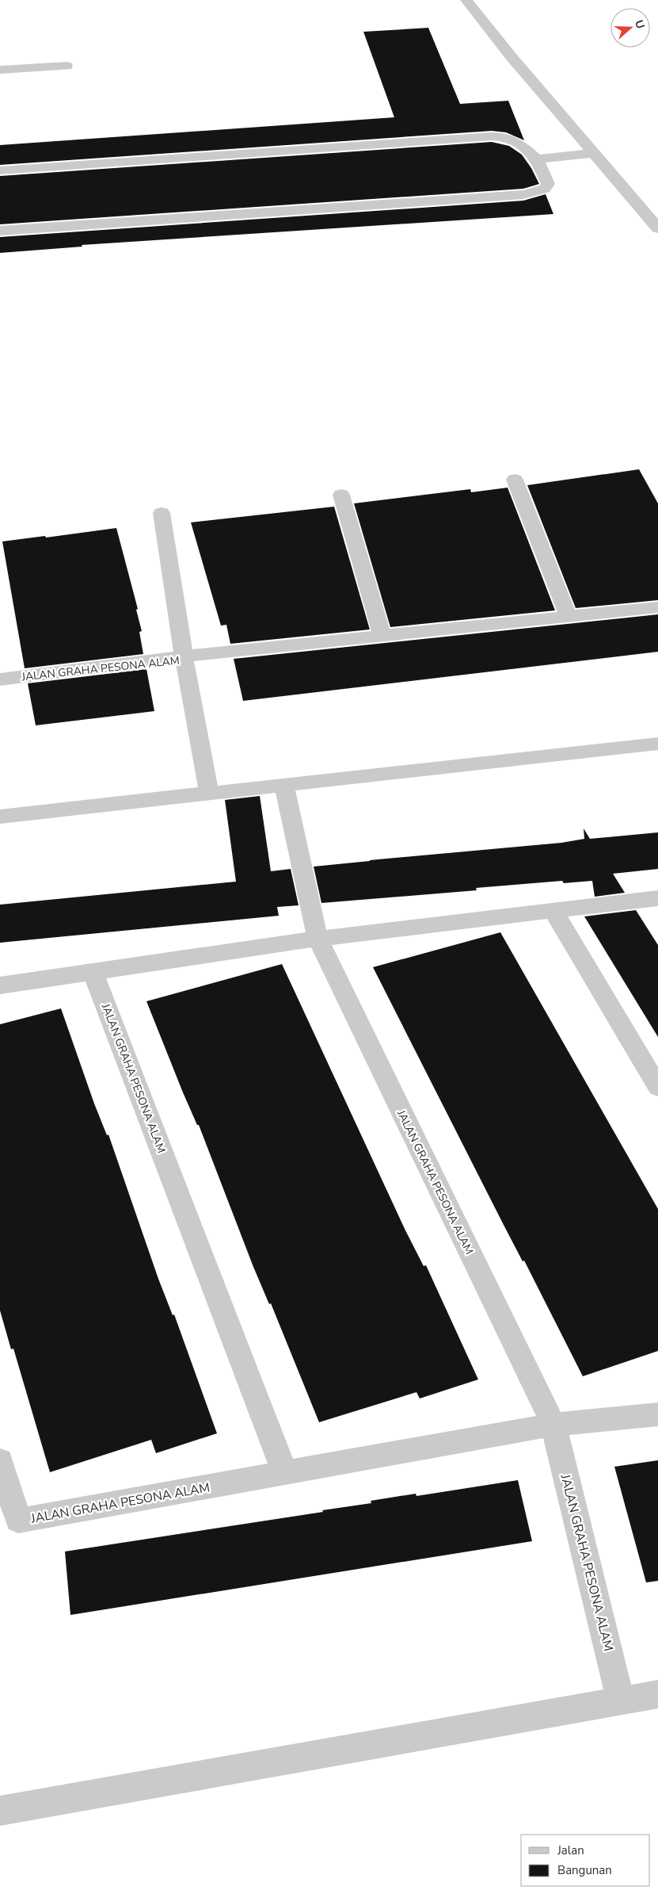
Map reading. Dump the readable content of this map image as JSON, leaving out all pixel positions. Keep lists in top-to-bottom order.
{
  "streets": {
    "street": ["JALAN GRAHA PESONA ALAM"]
  },
  "legend": ["Jalan", "Bangunan"],
  "north": "right"
}
